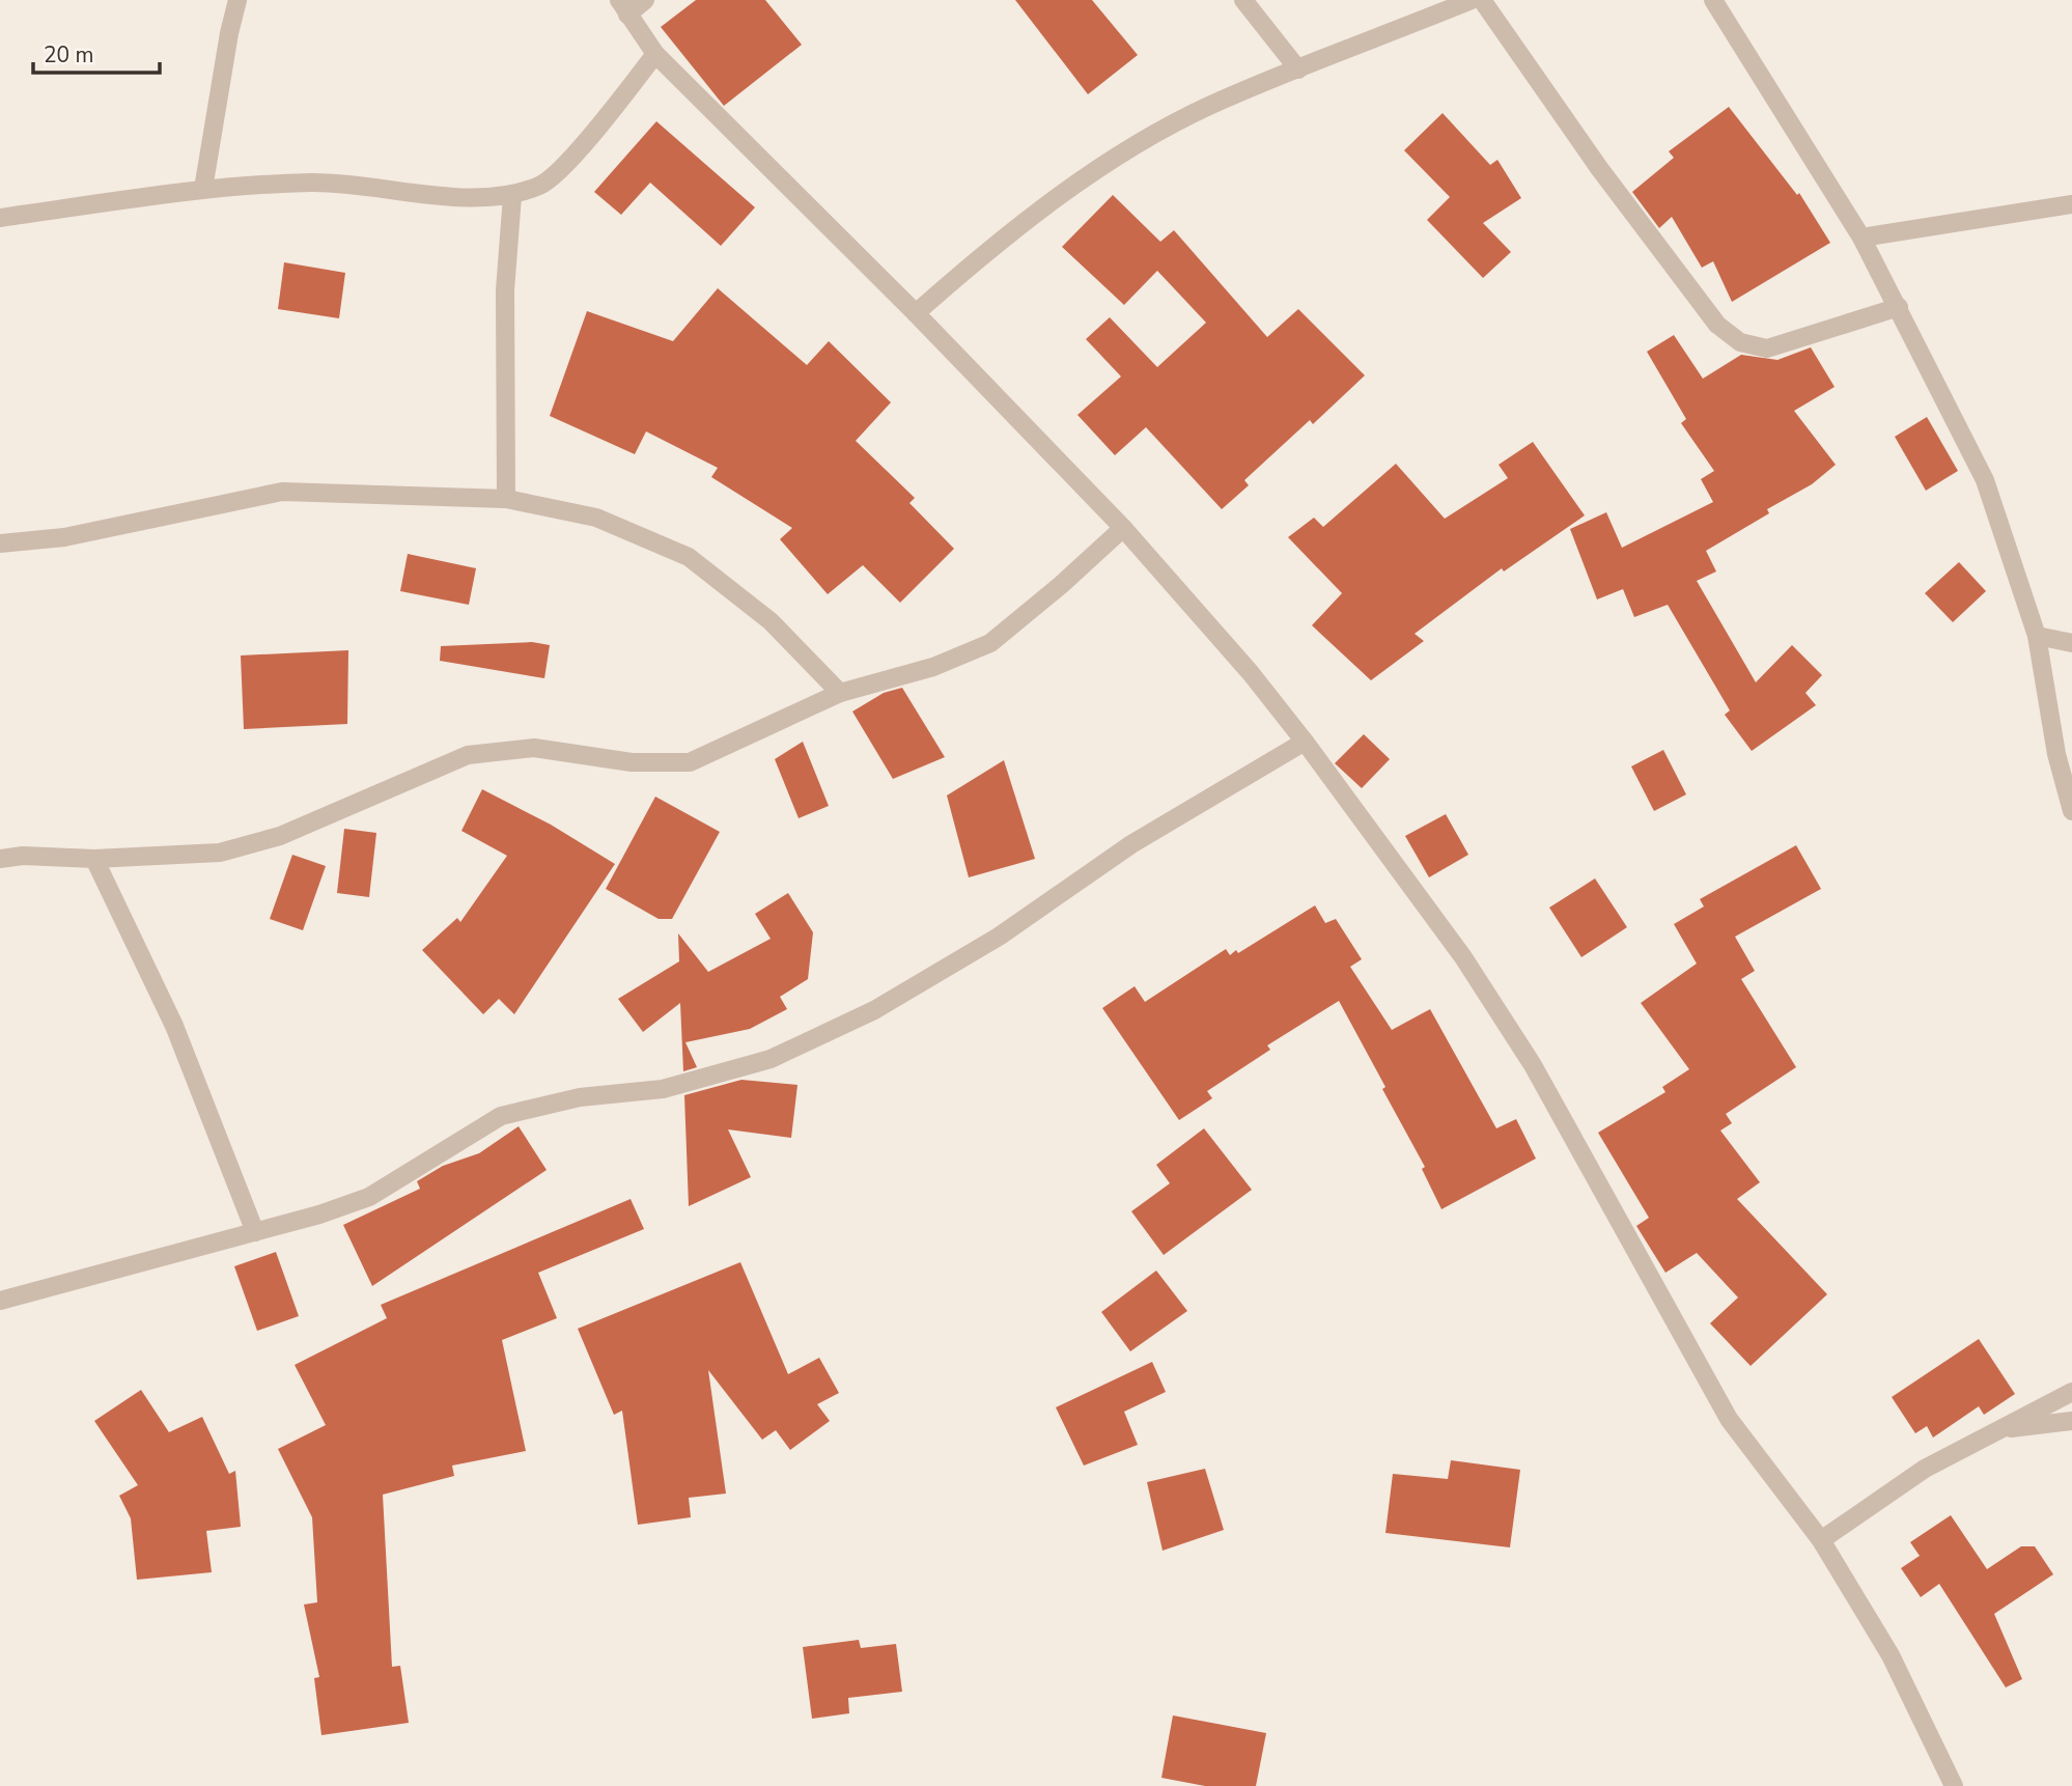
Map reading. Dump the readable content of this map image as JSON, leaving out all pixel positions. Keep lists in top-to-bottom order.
{
  "scale_bar": "20 m"
}
